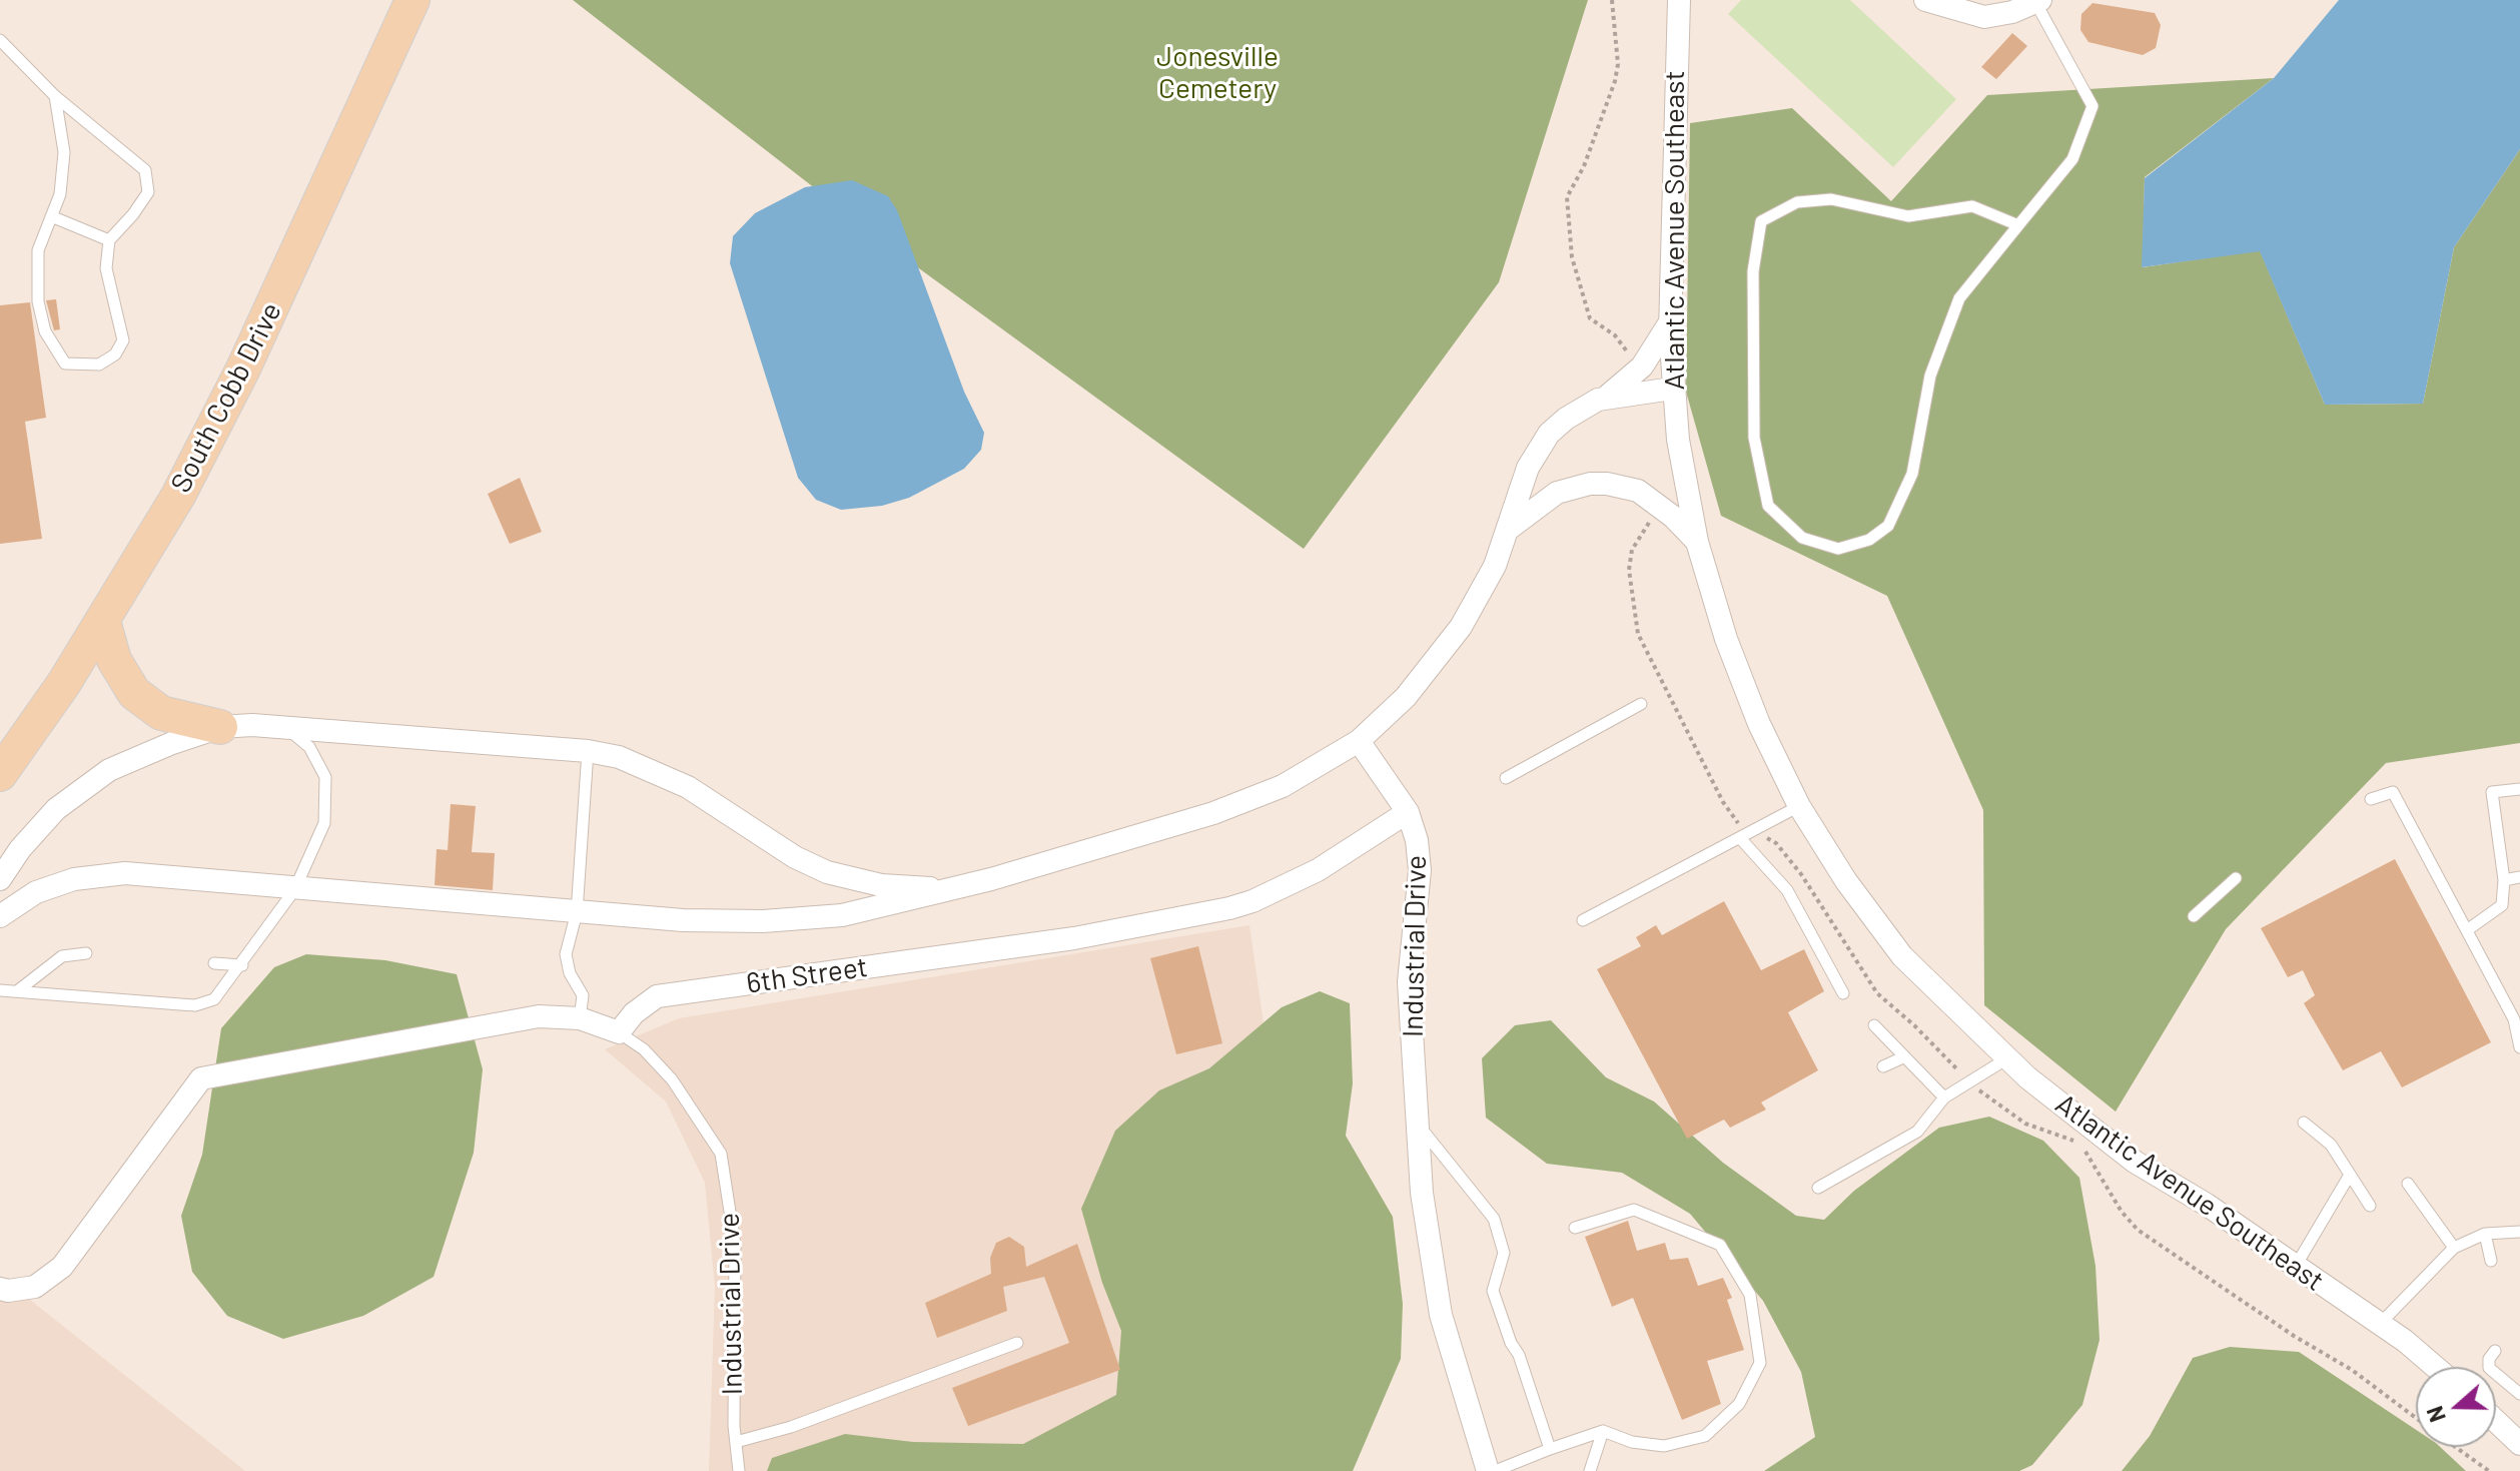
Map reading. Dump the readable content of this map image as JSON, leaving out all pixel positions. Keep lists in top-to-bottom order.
{
  "streets": {
    "main road": ["South Cobb Drive"],
    "street": ["Atlantic Avenue Southeast", "Industrial Drive", "6th Street"]
  },
  "crossings": [
    ["Industrial Drive", "6th Street"]
  ],
  "parks": ["Jonesville Cemetery"],
  "north": "left"
}
